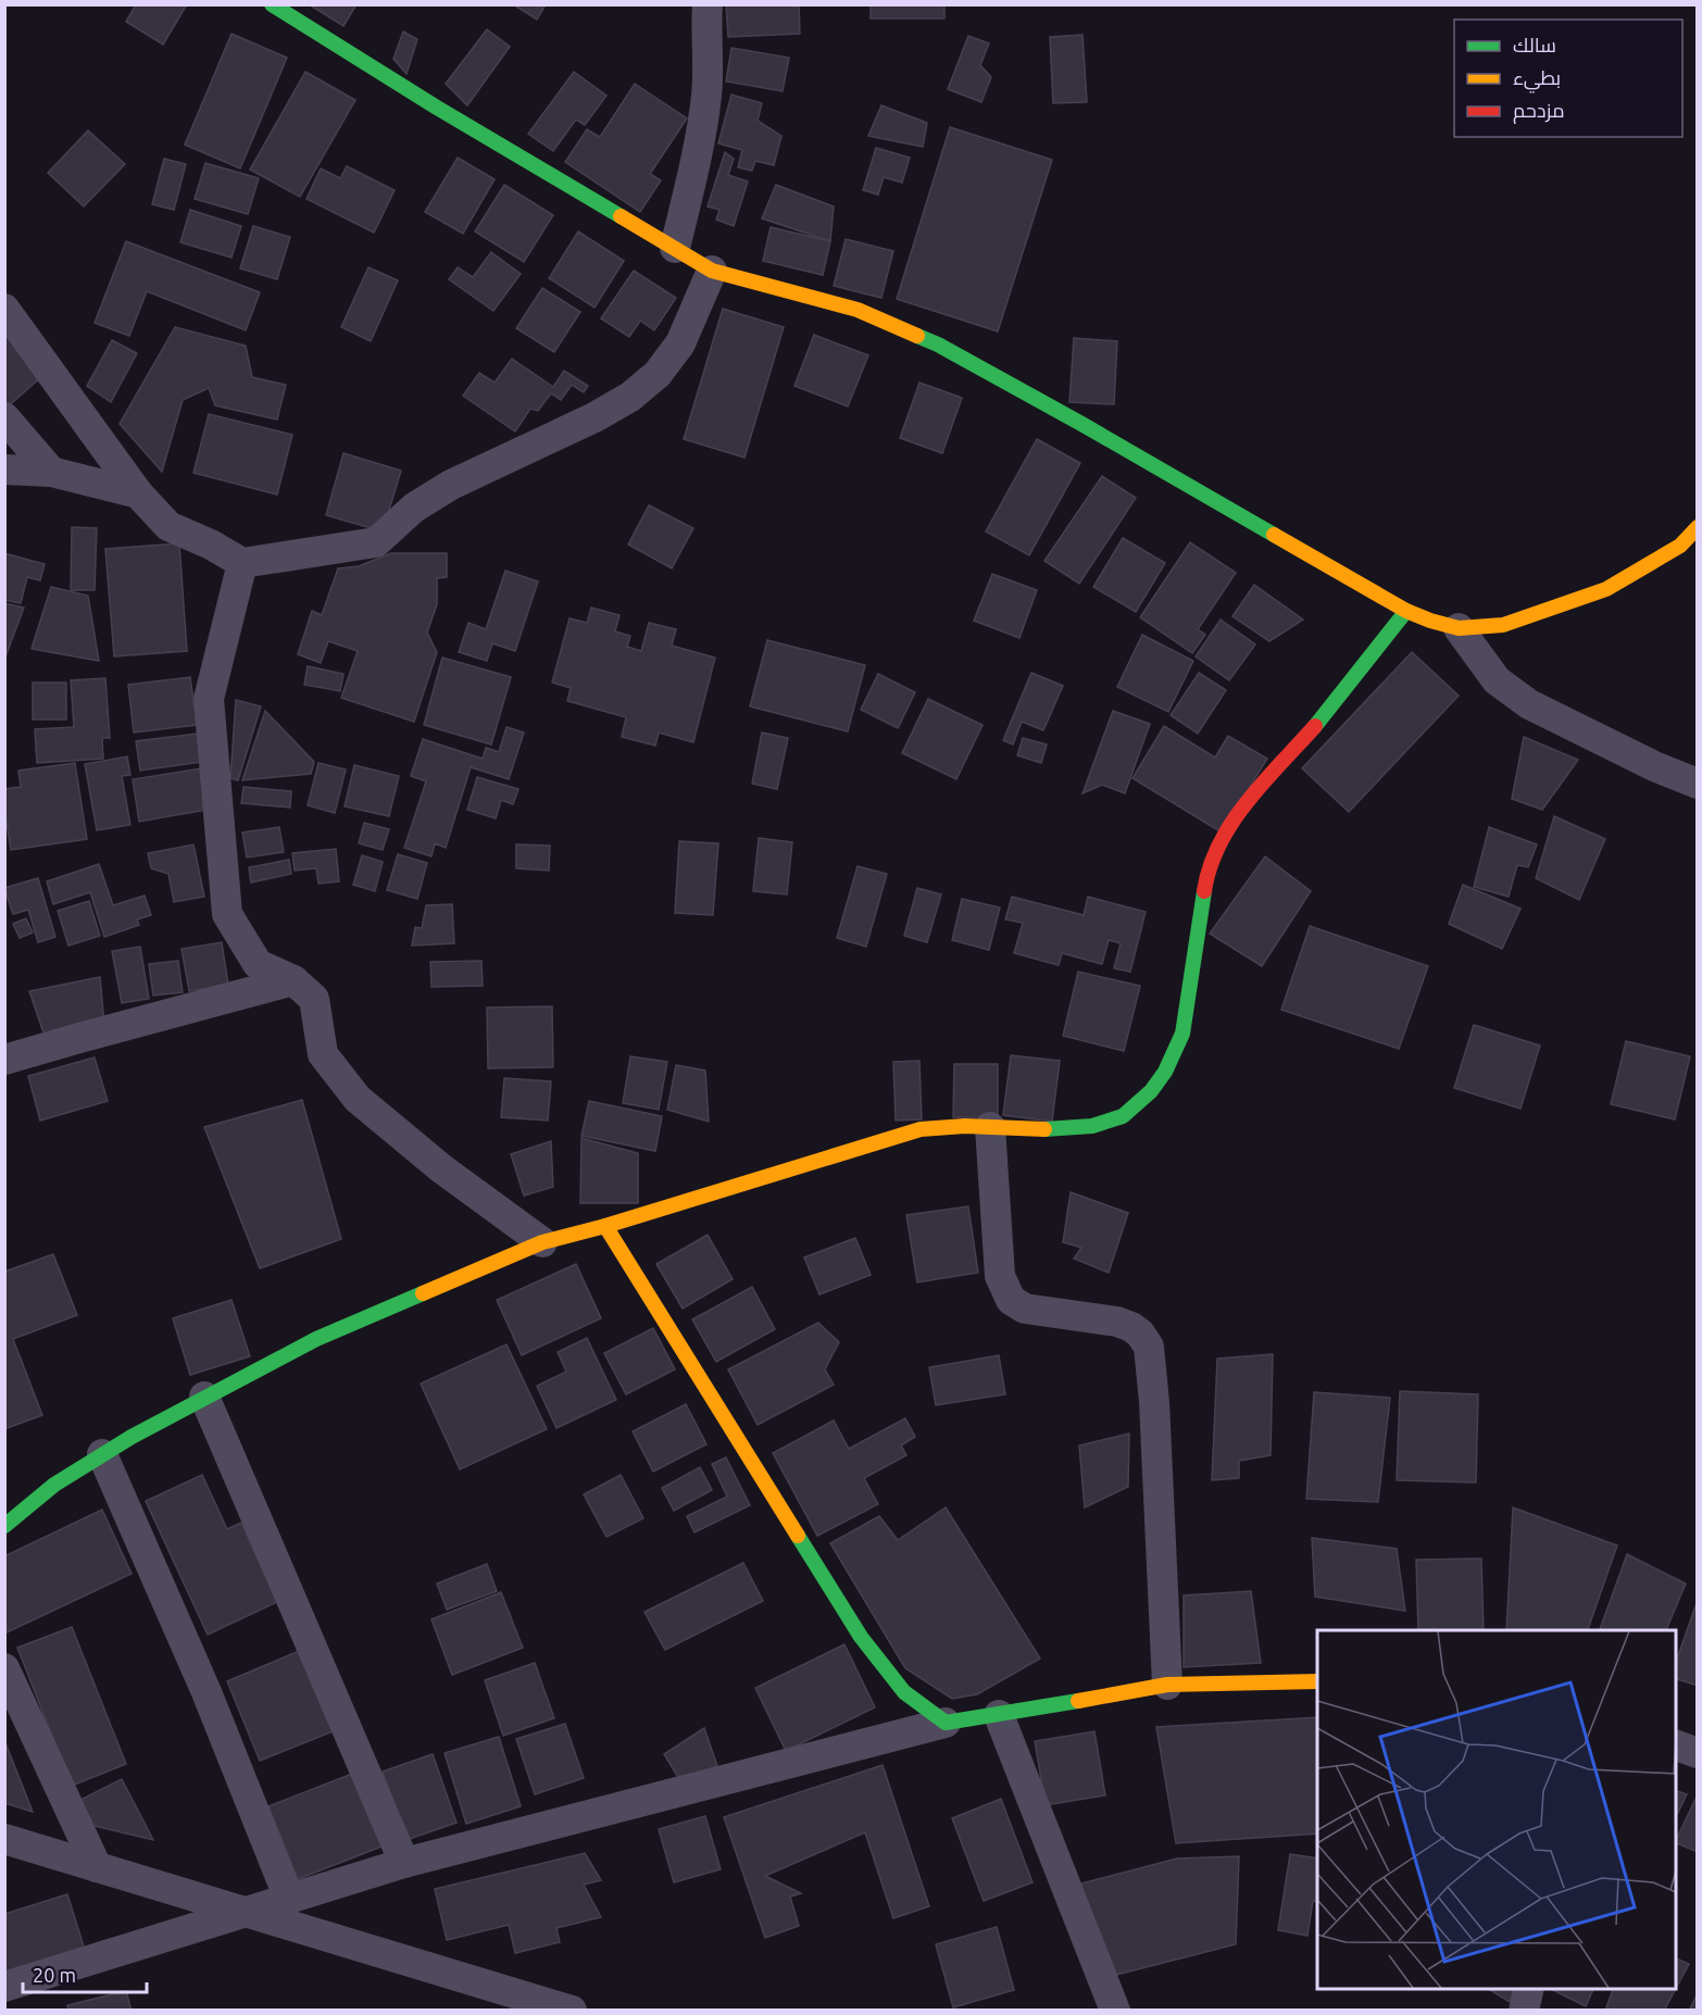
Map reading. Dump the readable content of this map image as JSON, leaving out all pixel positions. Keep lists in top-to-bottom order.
{
  "legend": ["سالك", "بطيء", "مزدحم"],
  "scale_bar": "20 m"
}
